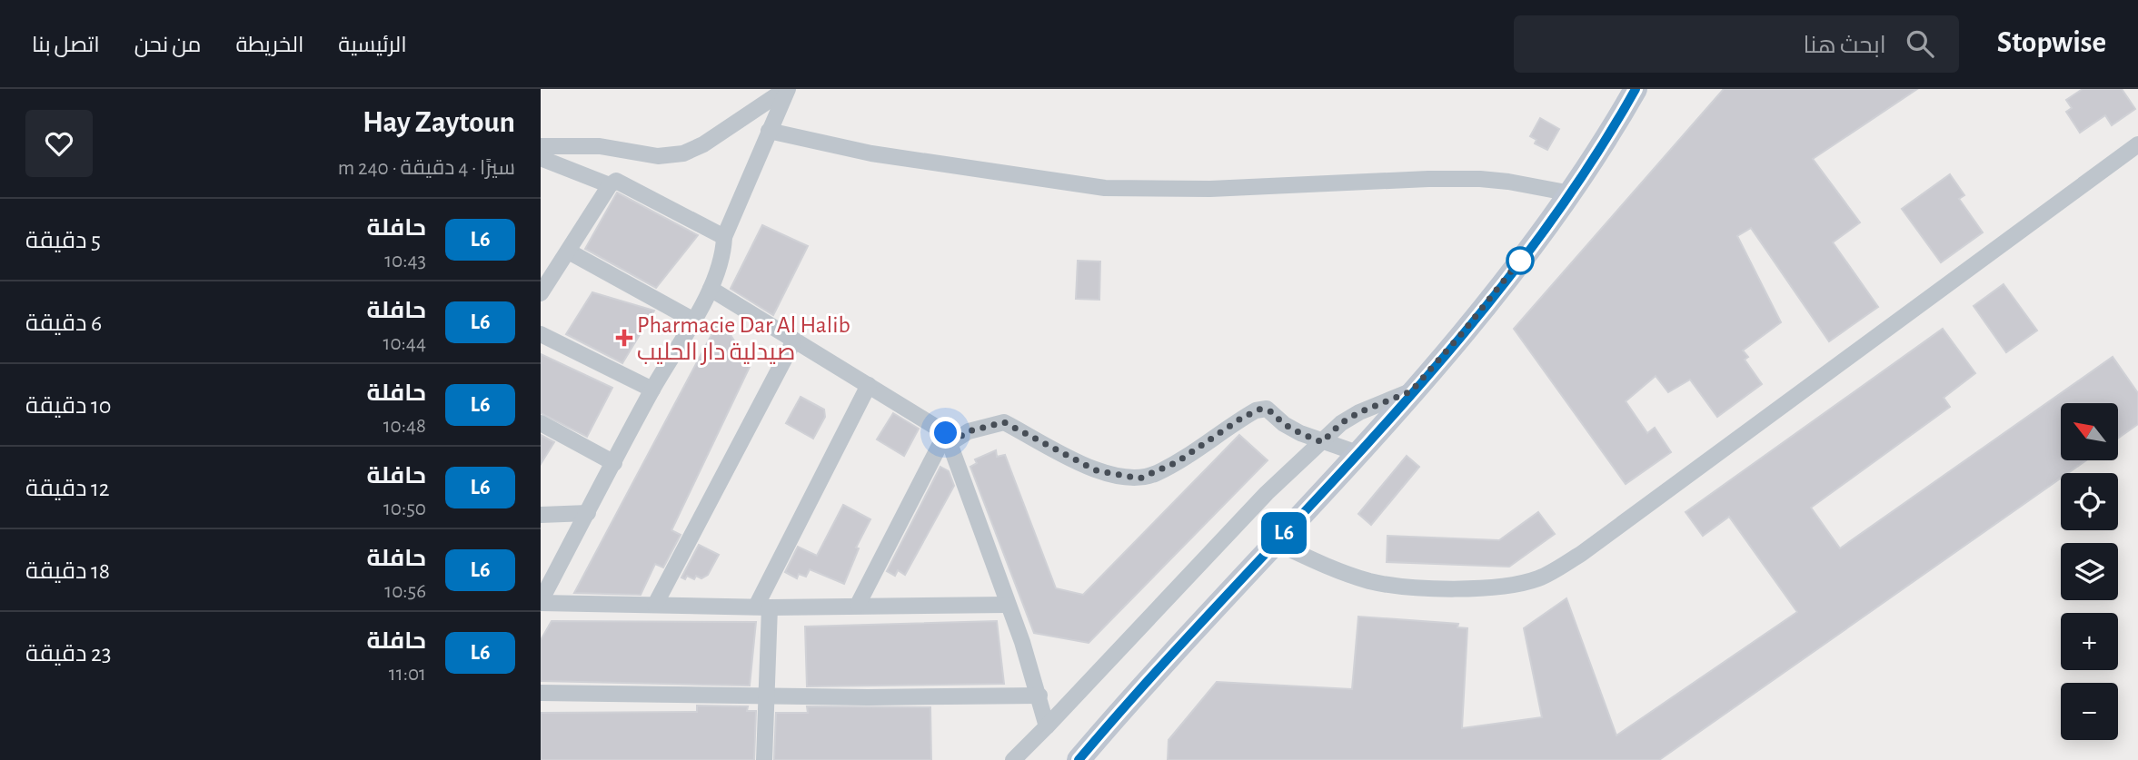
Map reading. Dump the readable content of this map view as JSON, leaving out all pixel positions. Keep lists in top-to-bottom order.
{
  "places": {
    "health": ["Pharmacie Dar Al Halib صيدلية دار الحليب"]
  },
  "lines": ["bus line L6"],
  "north": "top left",
  "page": {
    "header": "Stopwise",
    "search": "ابحث هنا",
    "nav": [
      "الرئيسية",
      "الخريطة",
      "من نحن",
      "اتصل بنا"
    ],
    "on_map": "L6",
    "heading": ["Hay Zaytoun", "سيرًا · 4 دقيقة · 240 m"],
    "list": [
      {
        "mark": "L6",
        "name": "حافلة",
        "note": "10:43",
        "value": "5 دقيقة"
      },
      {
        "mark": "L6",
        "name": "حافلة",
        "note": "10:44",
        "value": "6 دقيقة"
      },
      {
        "mark": "L6",
        "name": "حافلة",
        "note": "10:48",
        "value": "10 دقيقة"
      },
      {
        "mark": "L6",
        "name": "حافلة",
        "note": "10:50",
        "value": "12 دقيقة"
      },
      {
        "mark": "L6",
        "name": "حافلة",
        "note": "10:56",
        "value": "18 دقيقة"
      },
      {
        "mark": "L6",
        "name": "حافلة",
        "note": "11:01",
        "value": "23 دقيقة"
      }
    ],
    "map_buttons": ["+", "−"]
  }
}
